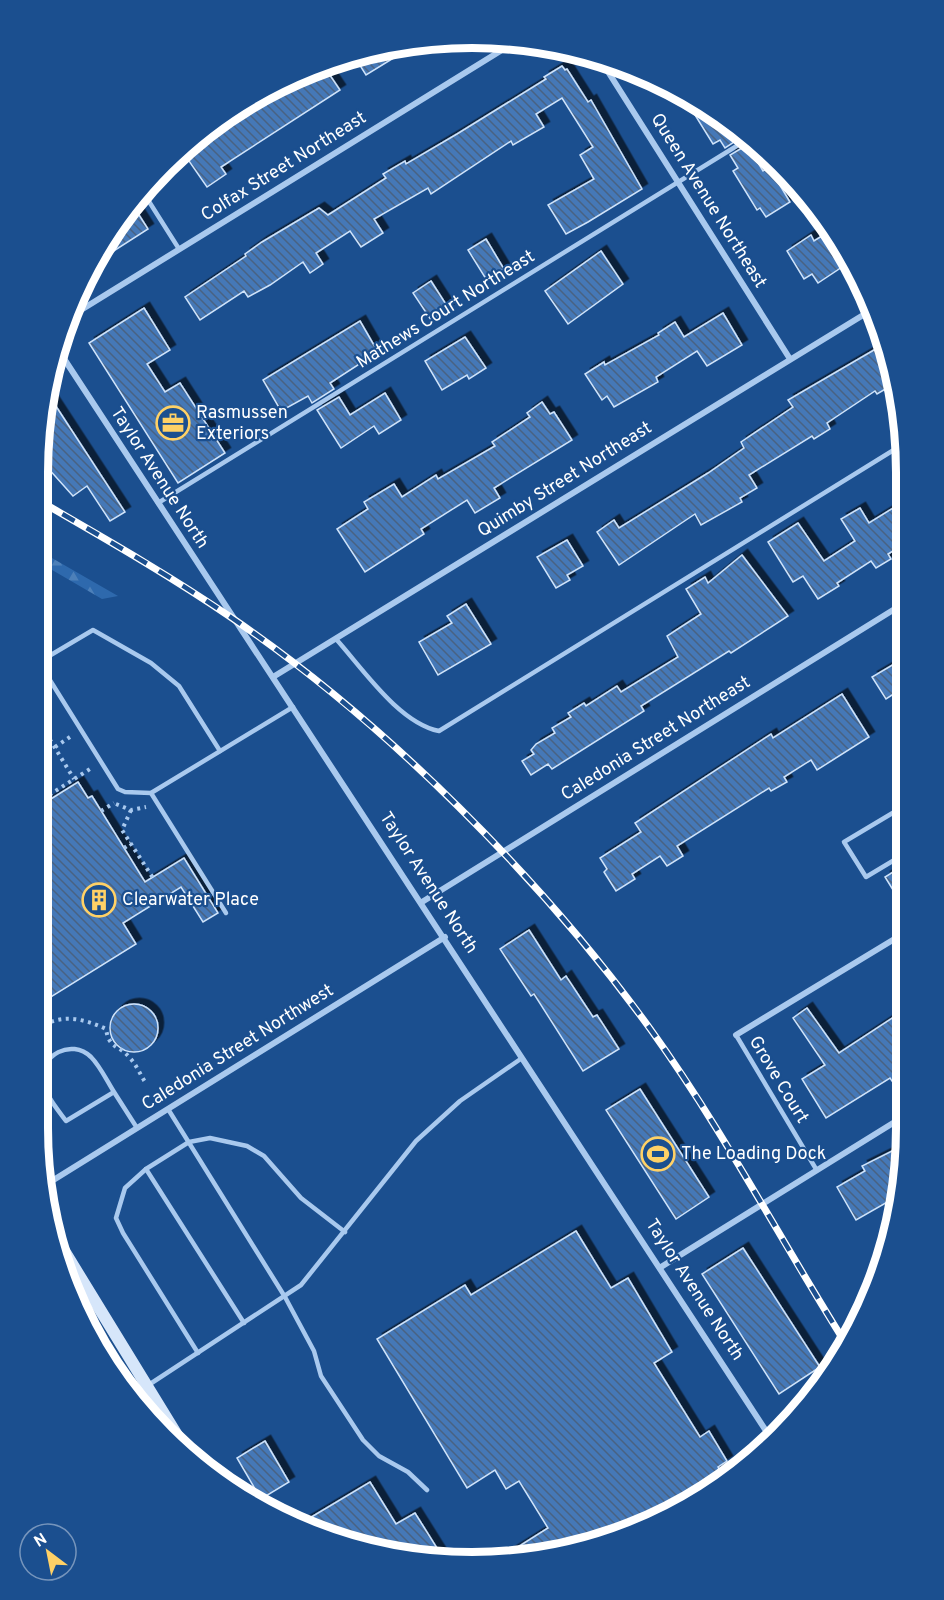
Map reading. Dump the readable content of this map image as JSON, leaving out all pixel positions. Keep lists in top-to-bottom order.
{
  "streets": {
    "street": [
      "Colfax Street Northeast",
      "Queen Avenue Northeast",
      "Taylor Avenue North",
      "Quimby Street Northeast",
      "Caledonia Street Northeast",
      "Caledonia Street Northwest"
    ],
    "lane": ["Mathews Court Northeast", "Grove Court"]
  },
  "crossings": [
    ["Queen Avenue Northeast", "Mathews Court Northeast"],
    ["Queen Avenue Northeast", "Quimby Street Northeast"],
    ["Mathews Court Northeast", "Taylor Avenue North"],
    ["Taylor Avenue North", "Quimby Street Northeast"],
    ["Taylor Avenue North", "Caledonia Street Northeast"],
    ["Taylor Avenue North", "Caledonia Street Northwest"]
  ],
  "places": {
    "office": ["Rasmussen Exteriors"],
    "building": ["Clearwater Place"],
    "sports": ["The Loading Dock"]
  },
  "north": "top left"
}
